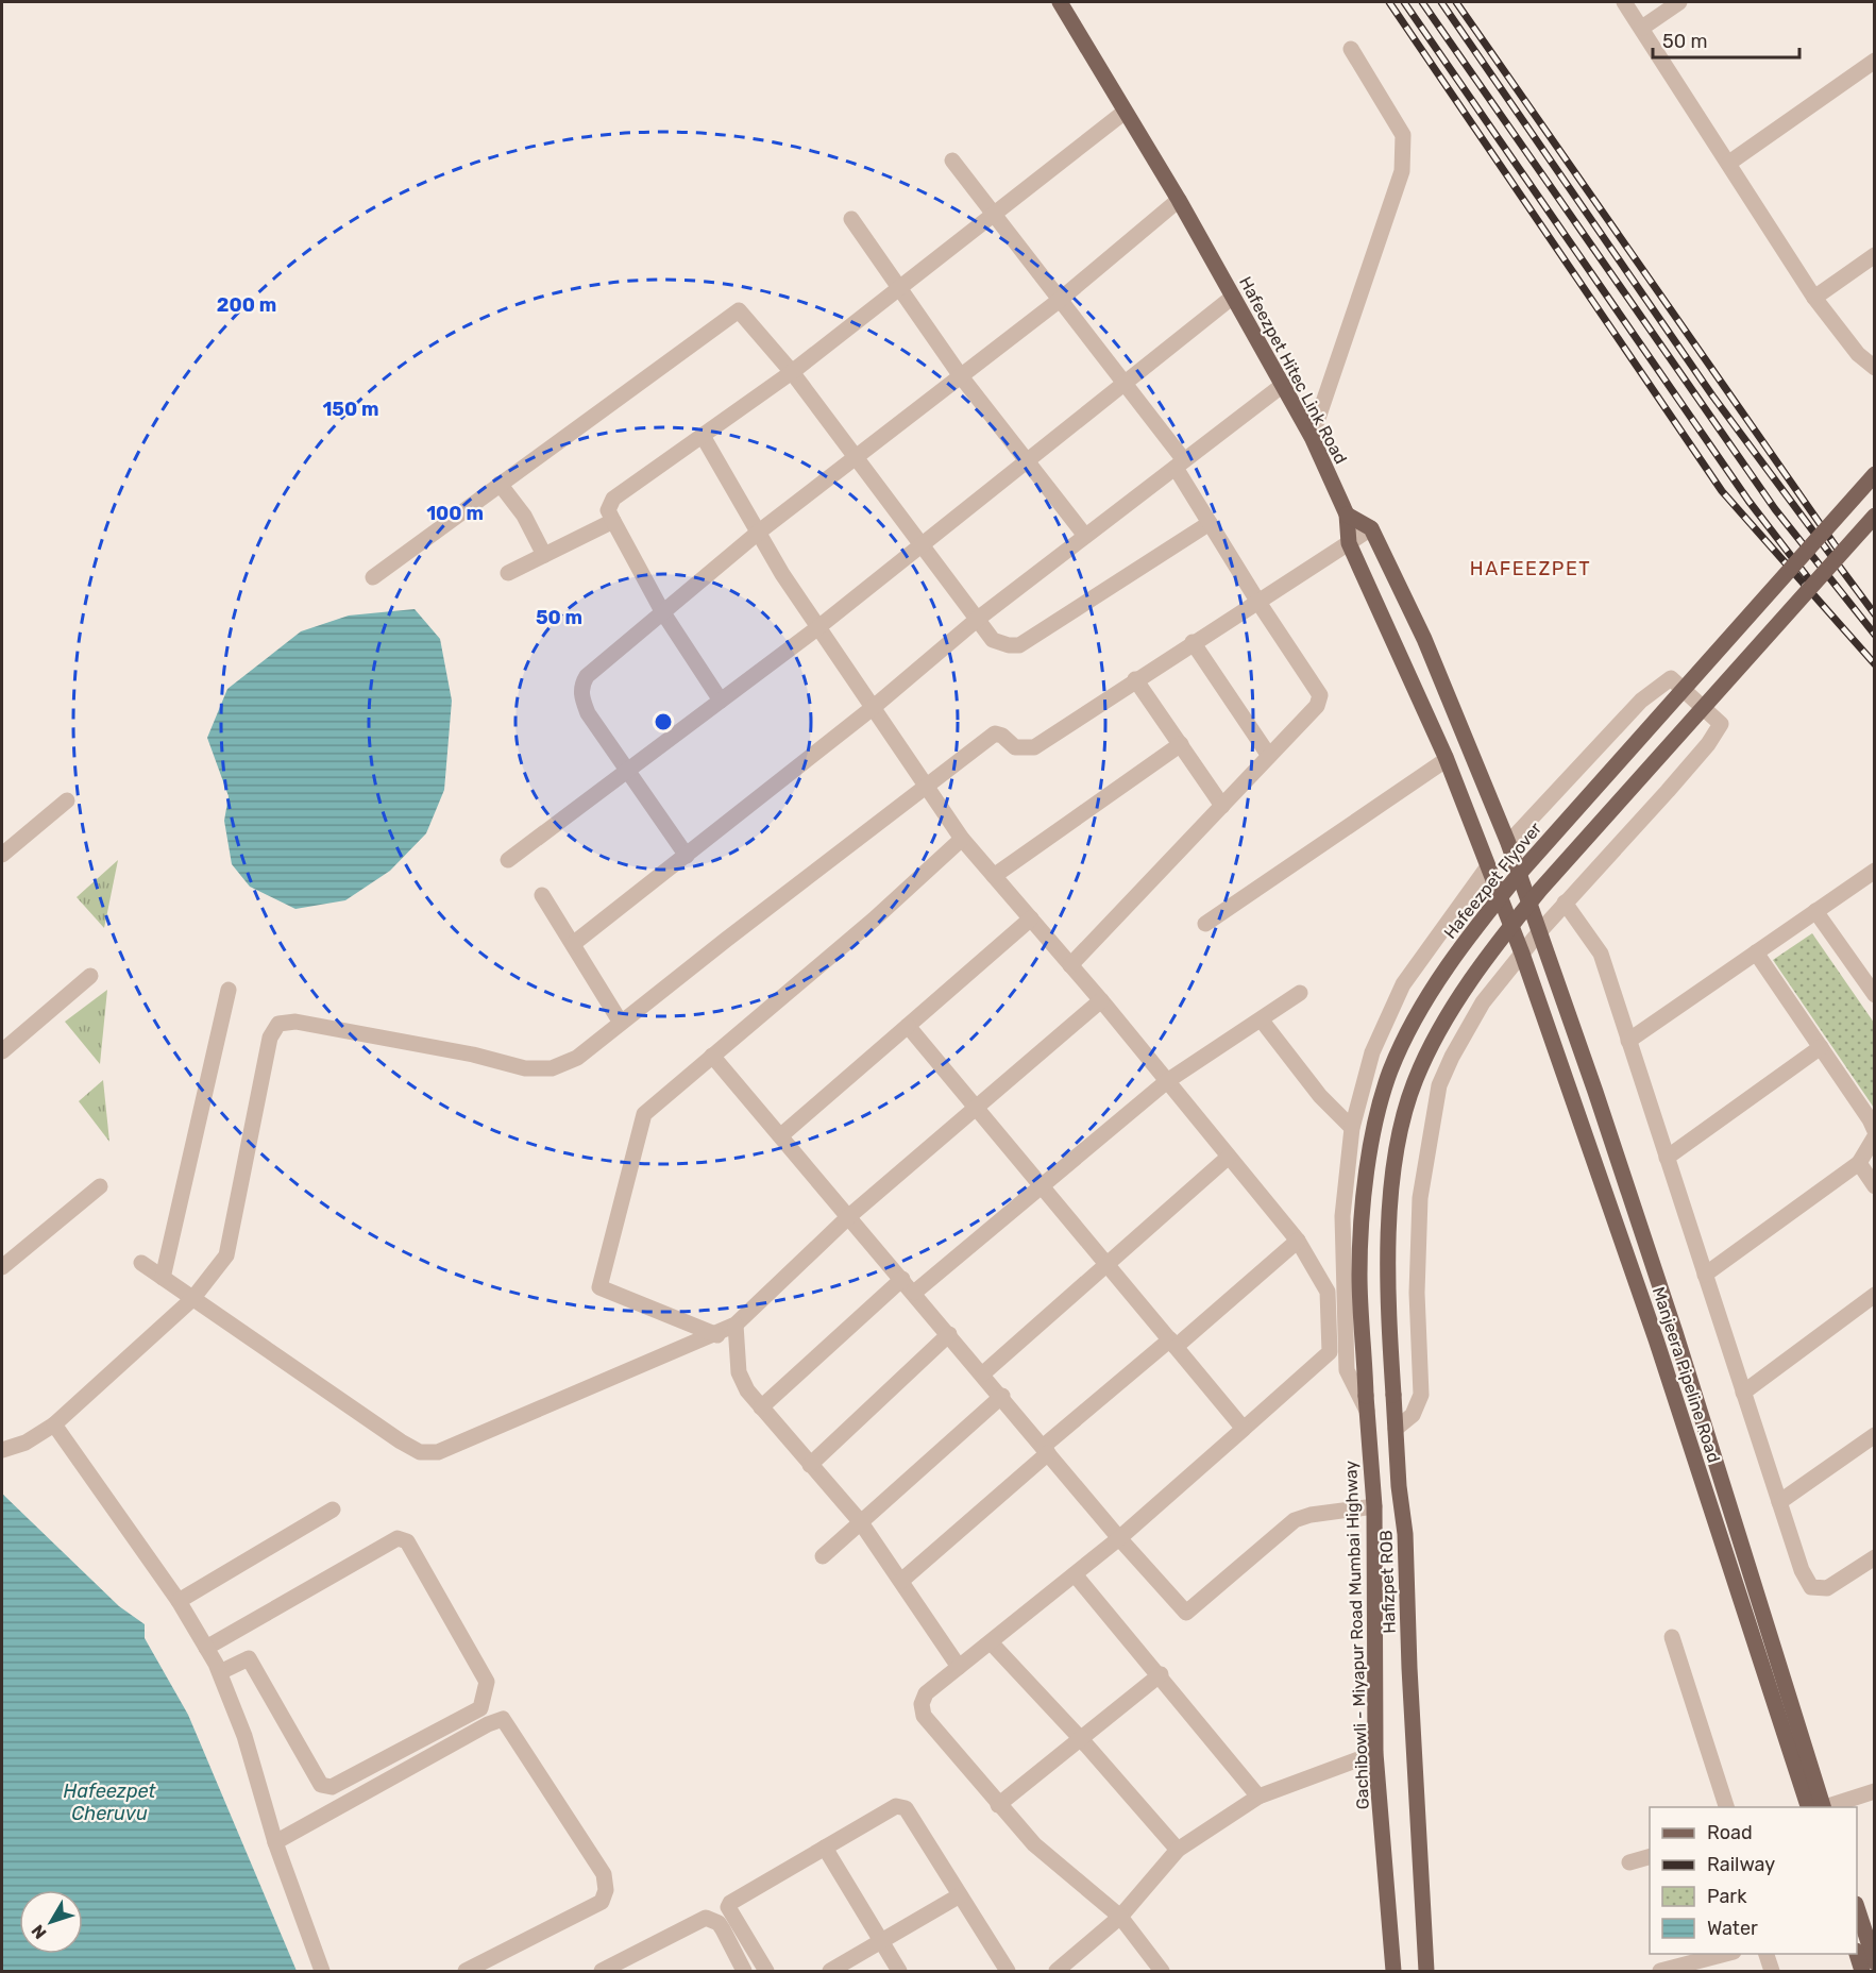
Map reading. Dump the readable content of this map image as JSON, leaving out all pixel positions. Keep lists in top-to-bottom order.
{
  "streets": {
    "main road": [
      "Hafeezpet Hitec Link Road",
      "Hafeezpet Flyover",
      "Manjeera Pipeline Road",
      "Hafizpet ROB",
      "Gachibowli - Miyapur Road Mumbai Highway"
    ]
  },
  "crossings": [
    ["Hafeezpet Hitec Link Road", "Manjeera Pipeline Road"],
    ["Hafeezpet Flyover", "Gachibowli - Miyapur Road Mumbai Highway"]
  ],
  "districts": ["HAFEEZPET"],
  "water": ["Hafeezpet Cheruvu"],
  "legend": [
    "Road",
    "Railway",
    "Park",
    "Water"
  ],
  "scale_bar": "50 m",
  "north": "bottom left",
  "rings": [
    "200 m",
    "150 m",
    "100 m",
    "50 m"
  ]
}
